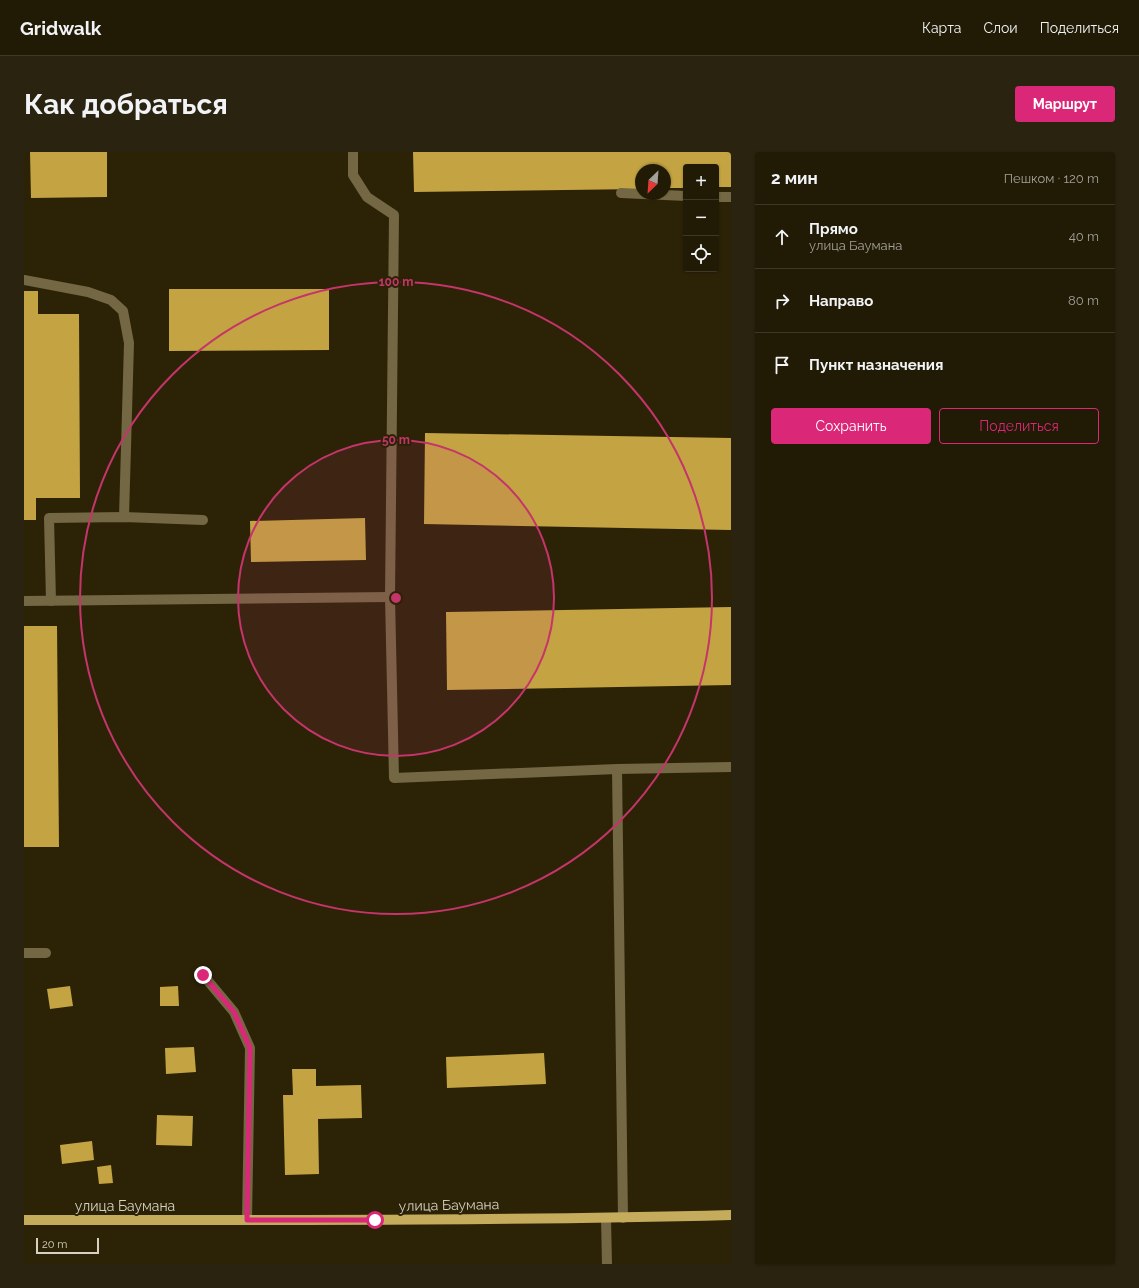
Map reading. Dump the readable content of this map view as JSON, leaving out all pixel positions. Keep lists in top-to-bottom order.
{
  "streets": {
    "main road": ["улица Баумана"]
  },
  "scale_bar": "20 m",
  "north": "bottom left",
  "page": {
    "header": "Gridwalk",
    "nav": ["Карта", "Слои", "Поделиться"],
    "buttons": [
      "Маршрут",
      ["Сохранить", "Поделиться"]
    ],
    "title": "Как добраться",
    "heading": ["2 мин", "Пешком · 120 m"],
    "map_buttons": ["+", "−"],
    "list": [
      ["Прямо", "улица Баумана", "40 m"],
      ["Направо", "80 m"],
      "Пункт назначения"
    ],
    "scale": "20 m"
  },
  "rings": ["100 m", "50 m"]
}
